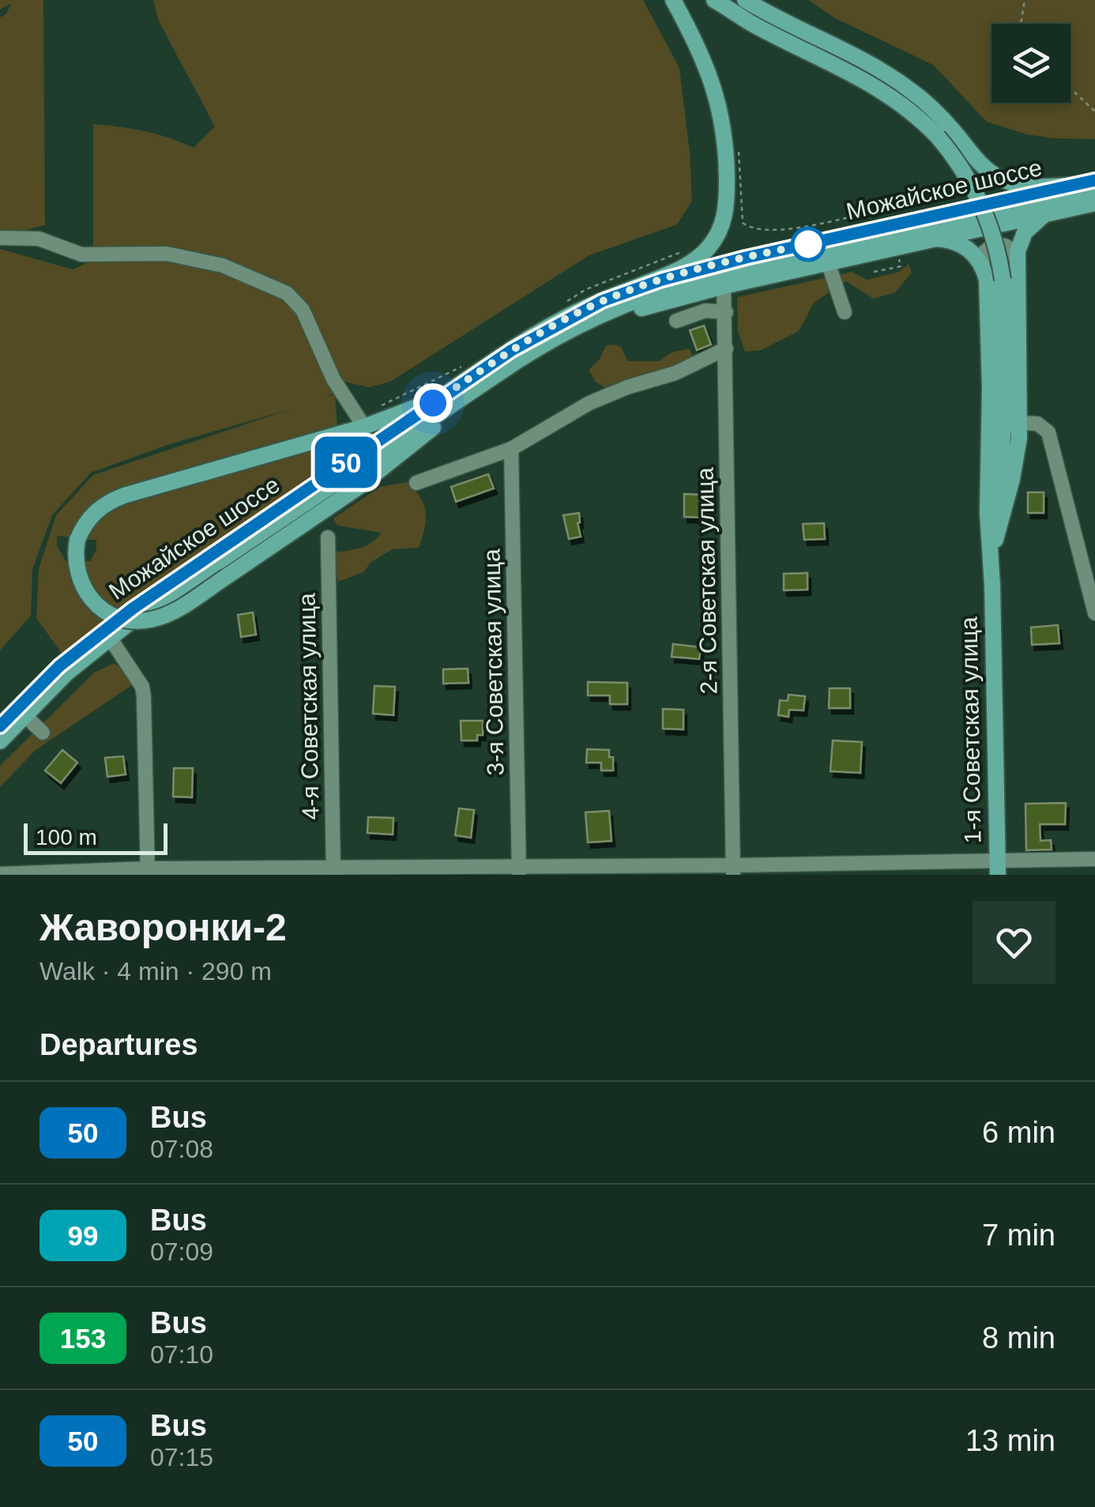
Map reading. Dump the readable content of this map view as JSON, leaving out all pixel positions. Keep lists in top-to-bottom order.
{
  "streets": {
    "main road": ["Можайское шоссе", "1-я Советская улица"],
    "street": ["2-я Советская улица", "3-я Советская улица", "4-я Советская улица"]
  },
  "lines": ["bus line 50"],
  "scale_bar": "100 m",
  "page": {
    "on_map": "50",
    "scale": "100 m",
    "heading": [
      ["Жаворонки-2", "Walk · 4 min · 290 m"],
      "Departures"
    ],
    "list": [
      {
        "mark": "50",
        "name": "Bus",
        "note": "07:08",
        "value": "6 min"
      },
      {
        "mark": "99",
        "name": "Bus",
        "note": "07:09",
        "value": "7 min"
      },
      {
        "mark": "153",
        "name": "Bus",
        "note": "07:10",
        "value": "8 min"
      },
      {
        "mark": "50",
        "name": "Bus",
        "note": "07:15",
        "value": "13 min"
      }
    ]
  }
}
